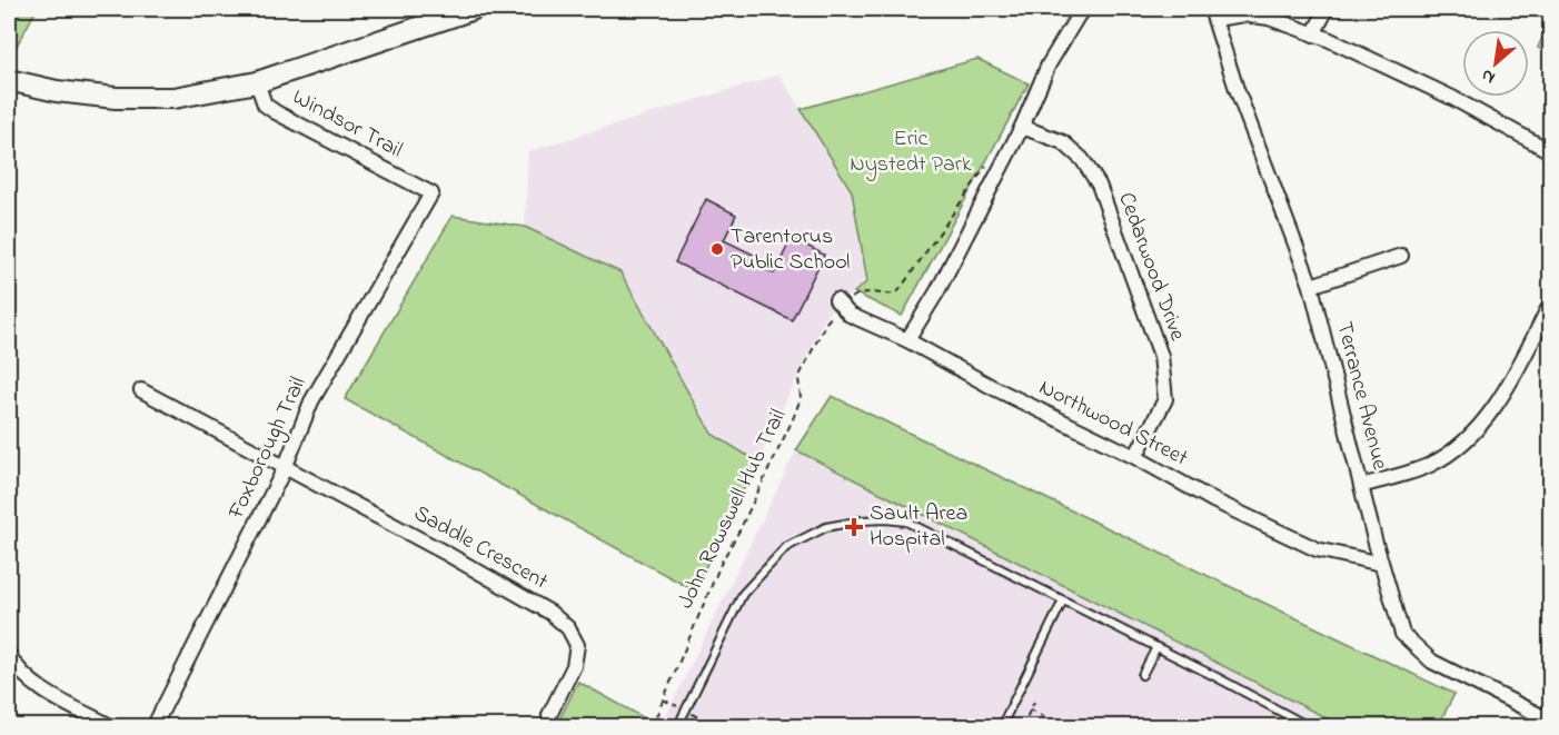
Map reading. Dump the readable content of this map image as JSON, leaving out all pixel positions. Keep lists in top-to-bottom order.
{
  "streets": {
    "street": [
      "Windsor Trail",
      "Cedarwood Drive",
      "Terrance Avenue",
      "Northwood Street",
      "Foxborough Trail",
      "Saddle Crescent"
    ],
    "path": ["John Rowswell Hub Trail"]
  },
  "crossings": [
    ["Windsor Trail", "Foxborough Trail"],
    ["Cedarwood Drive", "Northwood Street"],
    ["Terrance Avenue", "Northwood Street"],
    ["Northwood Street", "John Rowswell Hub Trail"],
    ["Foxborough Trail", "Saddle Crescent"]
  ],
  "parks": ["Eric Nystedt Park"],
  "places": {
    "other": ["Tarentorus Public School"],
    "health": ["Sault Area Hospital"]
  },
  "north": "bottom left"
}
